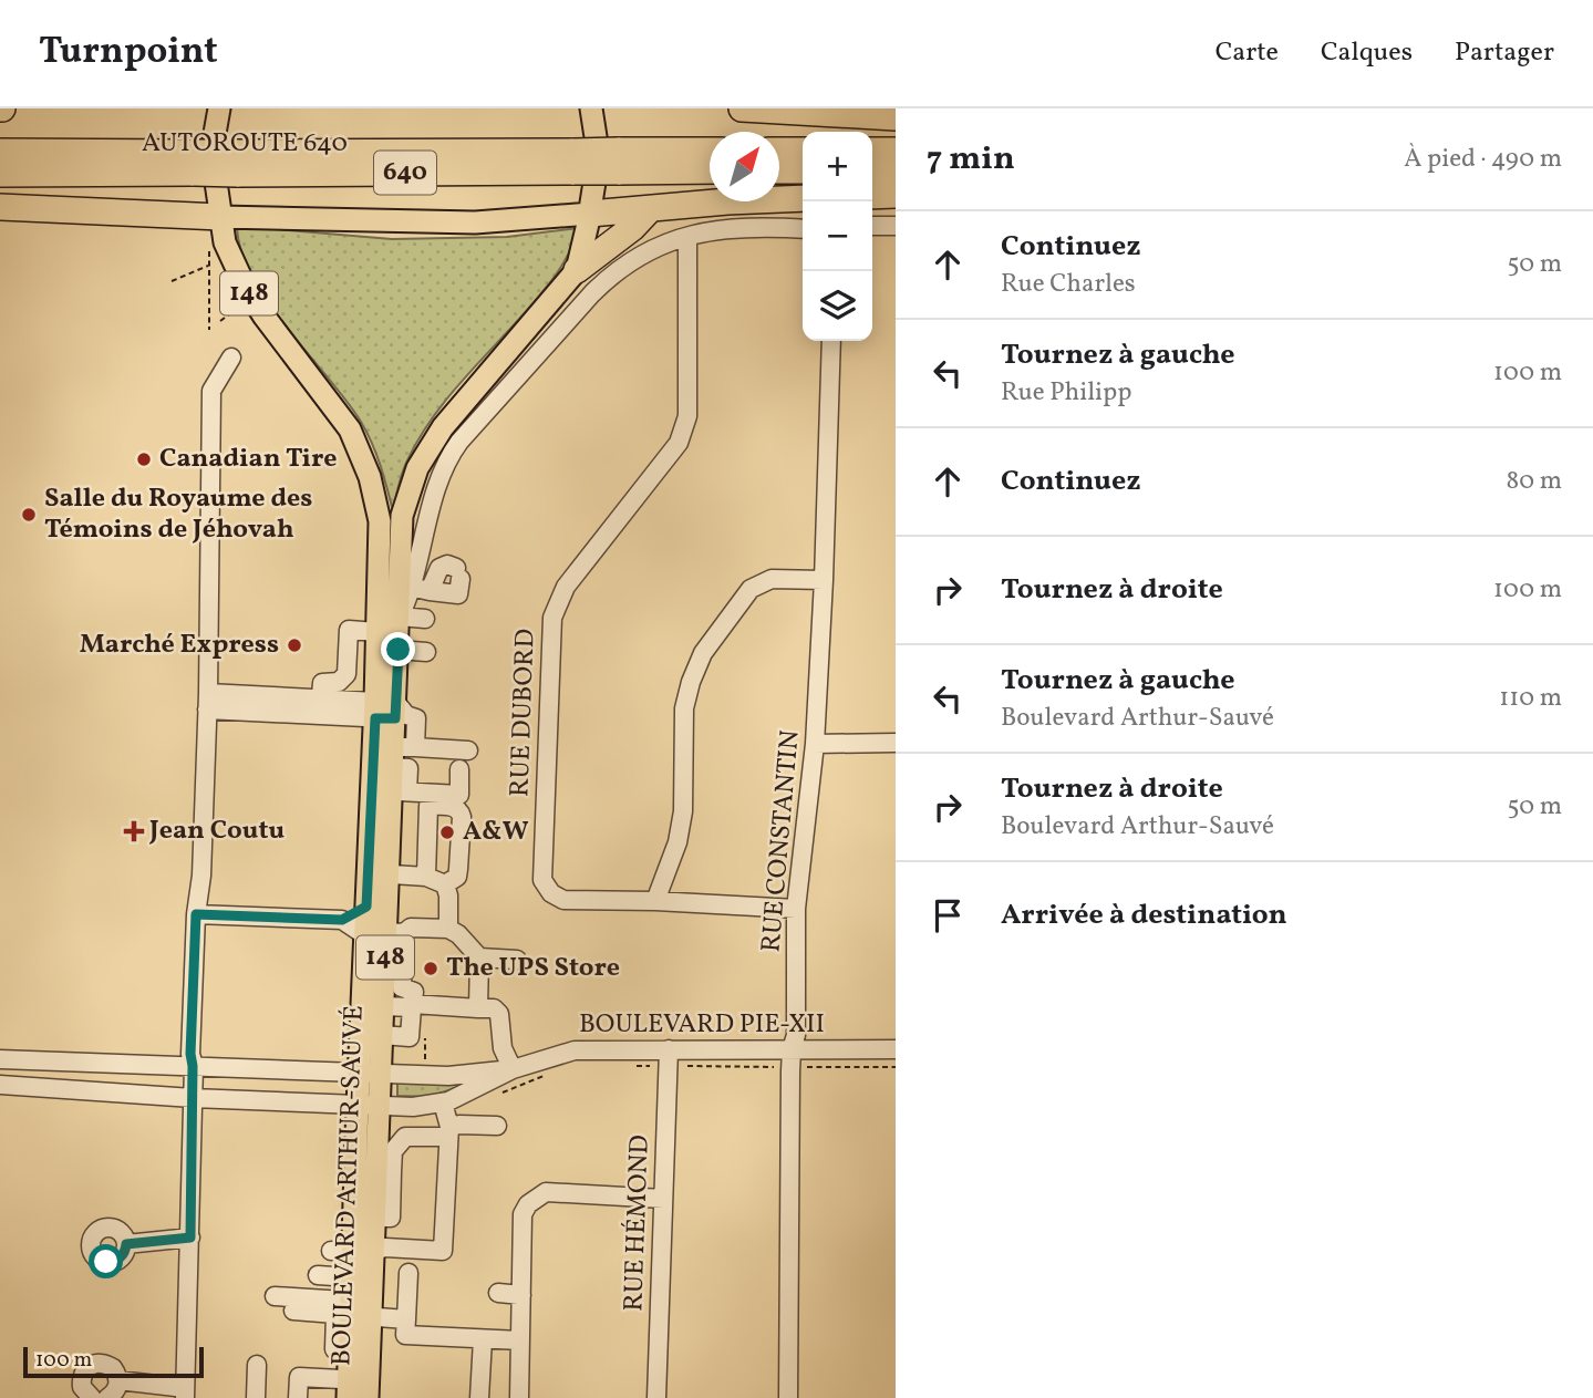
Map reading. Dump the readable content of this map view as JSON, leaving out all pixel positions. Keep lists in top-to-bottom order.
{
  "streets": {
    "highway": ["AUTOROUTE 640", "640"],
    "main road": ["148", "BOULEVARD ARTHUR-SAUVÉ"],
    "street": [
      "RUE DUBORD",
      "RUE CONSTANTIN",
      "BOULEVARD PIE-XII",
      "RUE HÉMOND"
    ]
  },
  "crossings": [
    ["RUE DUBORD", "RUE CONSTANTIN"],
    ["RUE CONSTANTIN", "BOULEVARD PIE-XII"],
    ["BOULEVARD PIE-XII", "BOULEVARD ARTHUR-SAUVÉ"],
    ["BOULEVARD PIE-XII", "RUE HÉMOND"]
  ],
  "places": {
    "other": [
      "Canadian Tire",
      "Salle du Royaume des Témoins de Jéhovah",
      "Marché Express",
      "A&W",
      "The UPS Store"
    ],
    "health": ["Jean Coutu"]
  },
  "scale_bar": "100 m",
  "north": "top right",
  "page": {
    "header": "Turnpoint",
    "nav": ["Carte", "Calques", "Partager"],
    "heading": ["7 min", "À pied · 490 m"],
    "map_buttons": ["+", "−"],
    "list": [
      ["Continuez", "Rue Charles", "50 m"],
      ["Tournez à gauche", "Rue Philipp", "100 m"],
      ["Continuez", "80 m"],
      ["Tournez à droite", "100 m"],
      ["Tournez à gauche", "Boulevard Arthur-Sauvé", "110 m"],
      ["Tournez à droite", "Boulevard Arthur-Sauvé", "50 m"],
      "Arrivée à destination"
    ],
    "scale": "100 m"
  }
}
